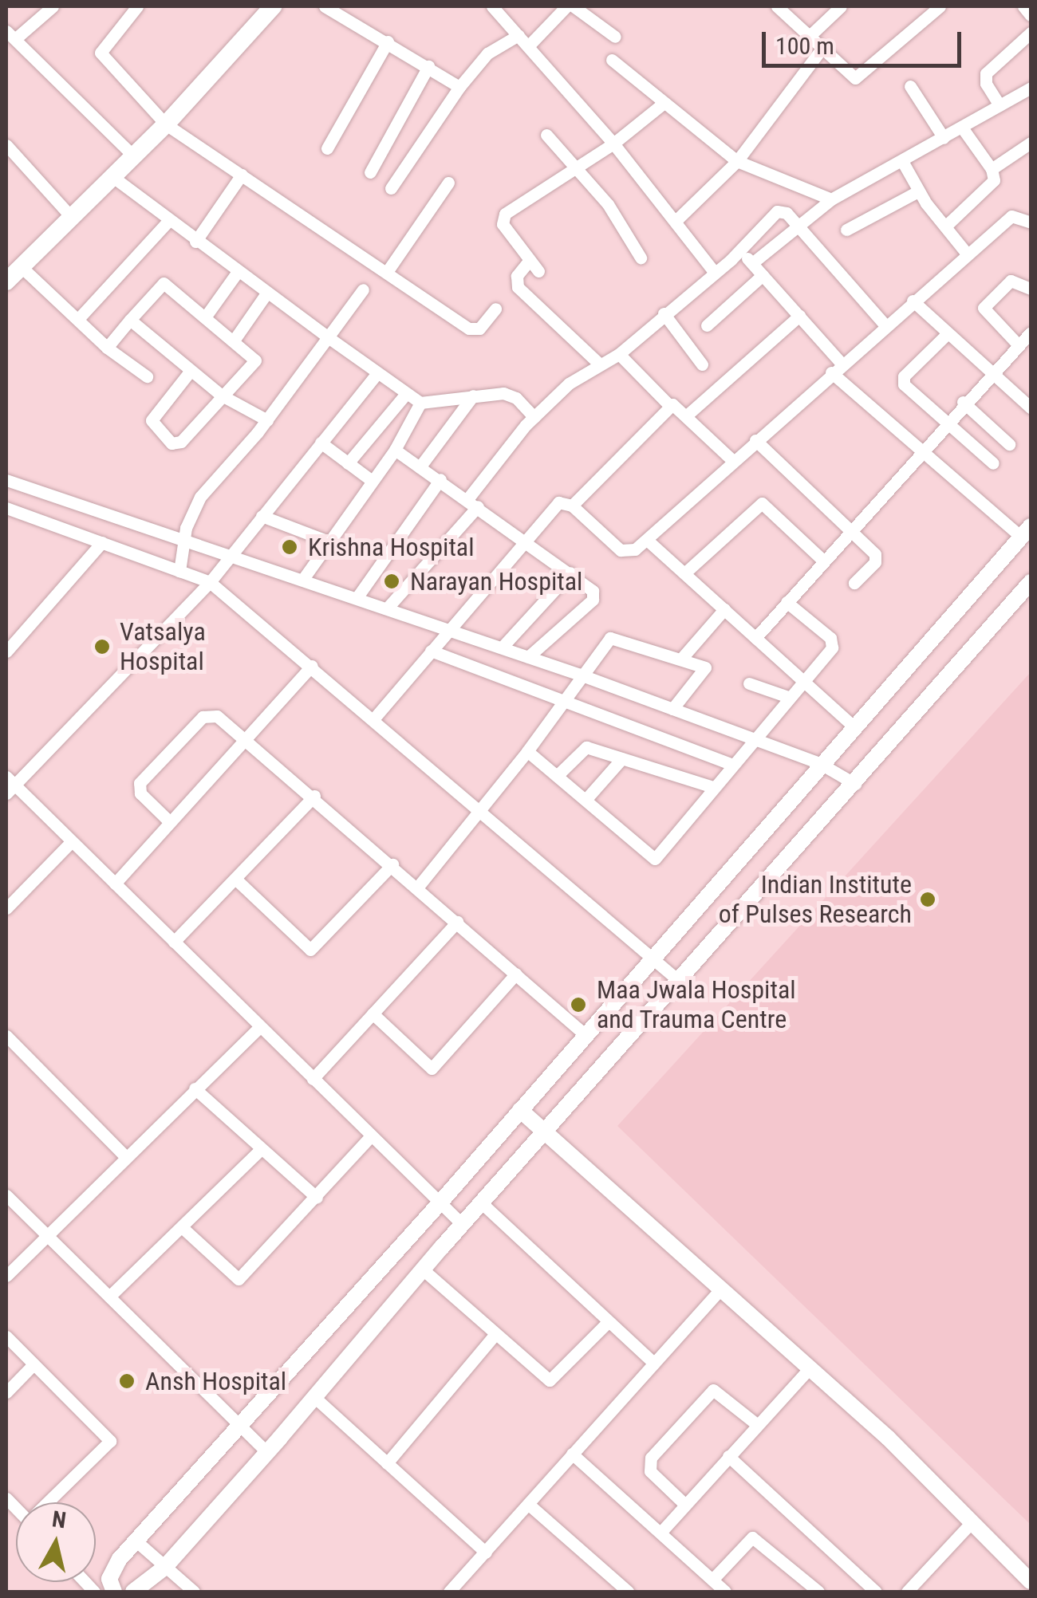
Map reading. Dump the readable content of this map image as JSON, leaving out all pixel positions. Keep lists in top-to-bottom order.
{
  "places": [
    "Krishna Hospital",
    "Narayan Hospital",
    "Vatsalya Hospital",
    "Indian Institute of Pulses Research",
    "Maa Jwala Hospital and Trauma Centre",
    "Ansh Hospital"
  ],
  "scale_bar": "100 m",
  "north": "top"
}
